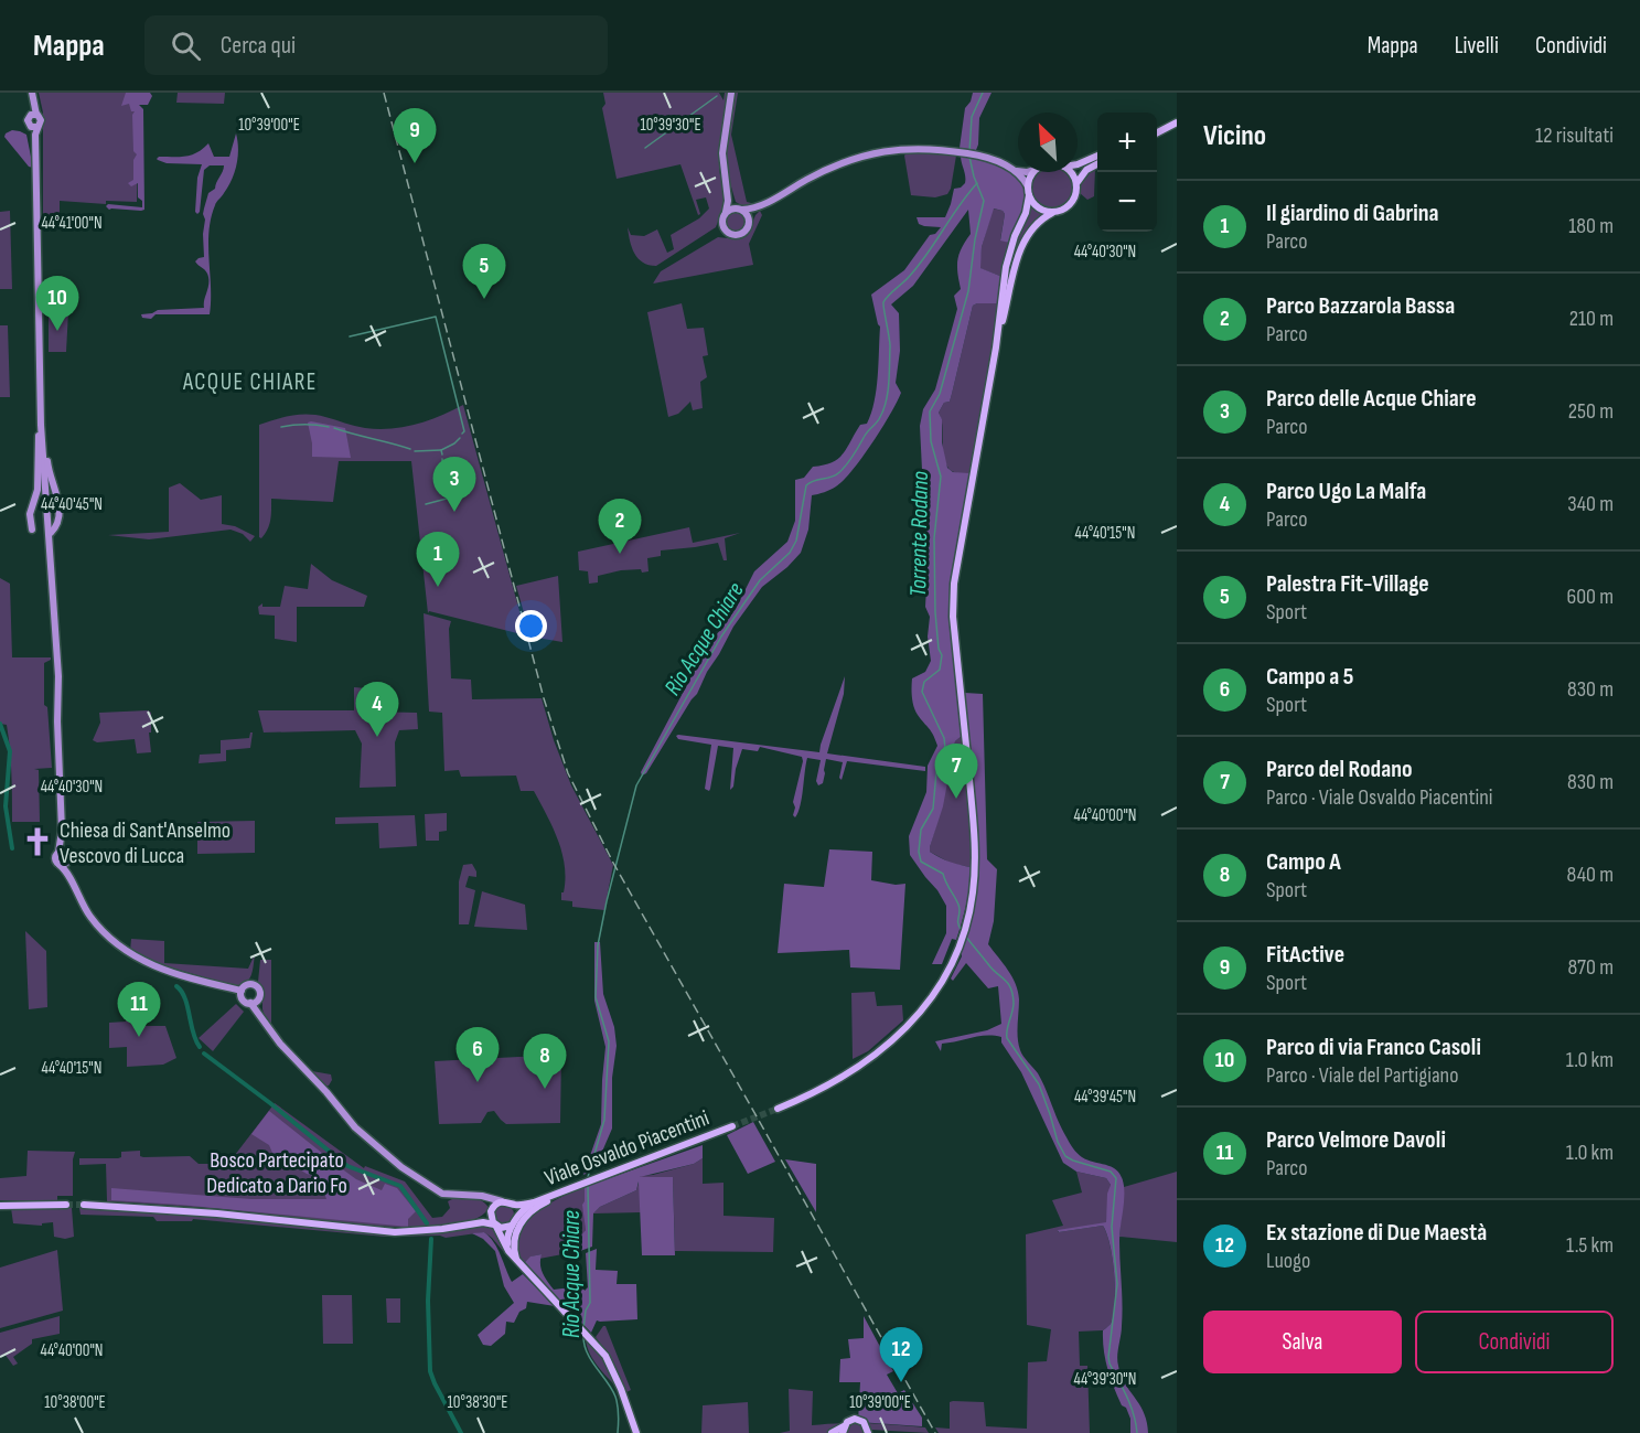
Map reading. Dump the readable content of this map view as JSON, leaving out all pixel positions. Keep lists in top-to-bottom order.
{
  "streets": {
    "main road": ["Viale Osvaldo Piacentini"]
  },
  "districts": ["ACQUE CHIARE"],
  "water": ["Torrente Rodano", "Rio Acque Chiare"],
  "parks": ["Bosco Partecipato Dedicato a Dario Fo"],
  "places": {
    "church": ["Chiesa di Sant'Anselmo Vescovo di Lucca"]
  },
  "north": "top left",
  "page": {
    "header": "Mappa",
    "search": "Cerca qui",
    "nav": ["Mappa", "Livelli", "Condividi"],
    "heading": ["Vicino", "12 risultati"],
    "pins": [
      "9",
      "5",
      "10",
      "3",
      "2",
      "1",
      "4",
      "7",
      "11",
      "6",
      "8",
      "12"
    ],
    "map_buttons": ["+", "−"],
    "list": [
      {
        "mark": "1",
        "name": "Il giardino di Gabrina",
        "note": "Parco",
        "value": "180 m"
      },
      {
        "mark": "2",
        "name": "Parco Bazzarola Bassa",
        "note": "Parco",
        "value": "210 m"
      },
      {
        "mark": "3",
        "name": "Parco delle Acque Chiare",
        "note": "Parco",
        "value": "250 m"
      },
      {
        "mark": "4",
        "name": "Parco Ugo La Malfa",
        "note": "Parco",
        "value": "340 m"
      },
      {
        "mark": "5",
        "name": "Palestra Fit-Village",
        "note": "Sport",
        "value": "600 m"
      },
      {
        "mark": "6",
        "name": "Campo a 5",
        "note": "Sport",
        "value": "830 m"
      },
      {
        "mark": "7",
        "name": "Parco del Rodano",
        "note": "Parco · Viale Osvaldo Piacentini",
        "value": "830 m"
      },
      {
        "mark": "8",
        "name": "Campo A",
        "note": "Sport",
        "value": "840 m"
      },
      {
        "mark": "9",
        "name": "FitActive",
        "note": "Sport",
        "value": "870 m"
      },
      {
        "mark": "10",
        "name": "Parco di via Franco Casoli",
        "note": "Parco · Viale del Partigiano",
        "value": "1.0 km"
      },
      {
        "mark": "11",
        "name": "Parco Velmore Davoli",
        "note": "Parco",
        "value": "1.0 km"
      },
      {
        "mark": "12",
        "name": "Ex stazione di Due Maestà",
        "note": "Luogo",
        "value": "1.5 km"
      }
    ],
    "buttons": ["Salva", "Condividi"]
  },
  "coordinates": [
    "10°39'00\"E",
    "10°39'30\"E",
    "44°41'00\"N",
    "44°40'30\"N",
    "44°40'45\"N",
    "44°40'15\"N",
    "44°40'00\"N",
    "44°39'45\"N",
    "44°39'30\"N",
    "10°38'00\"E",
    "10°38'30\"E"
  ]
}
